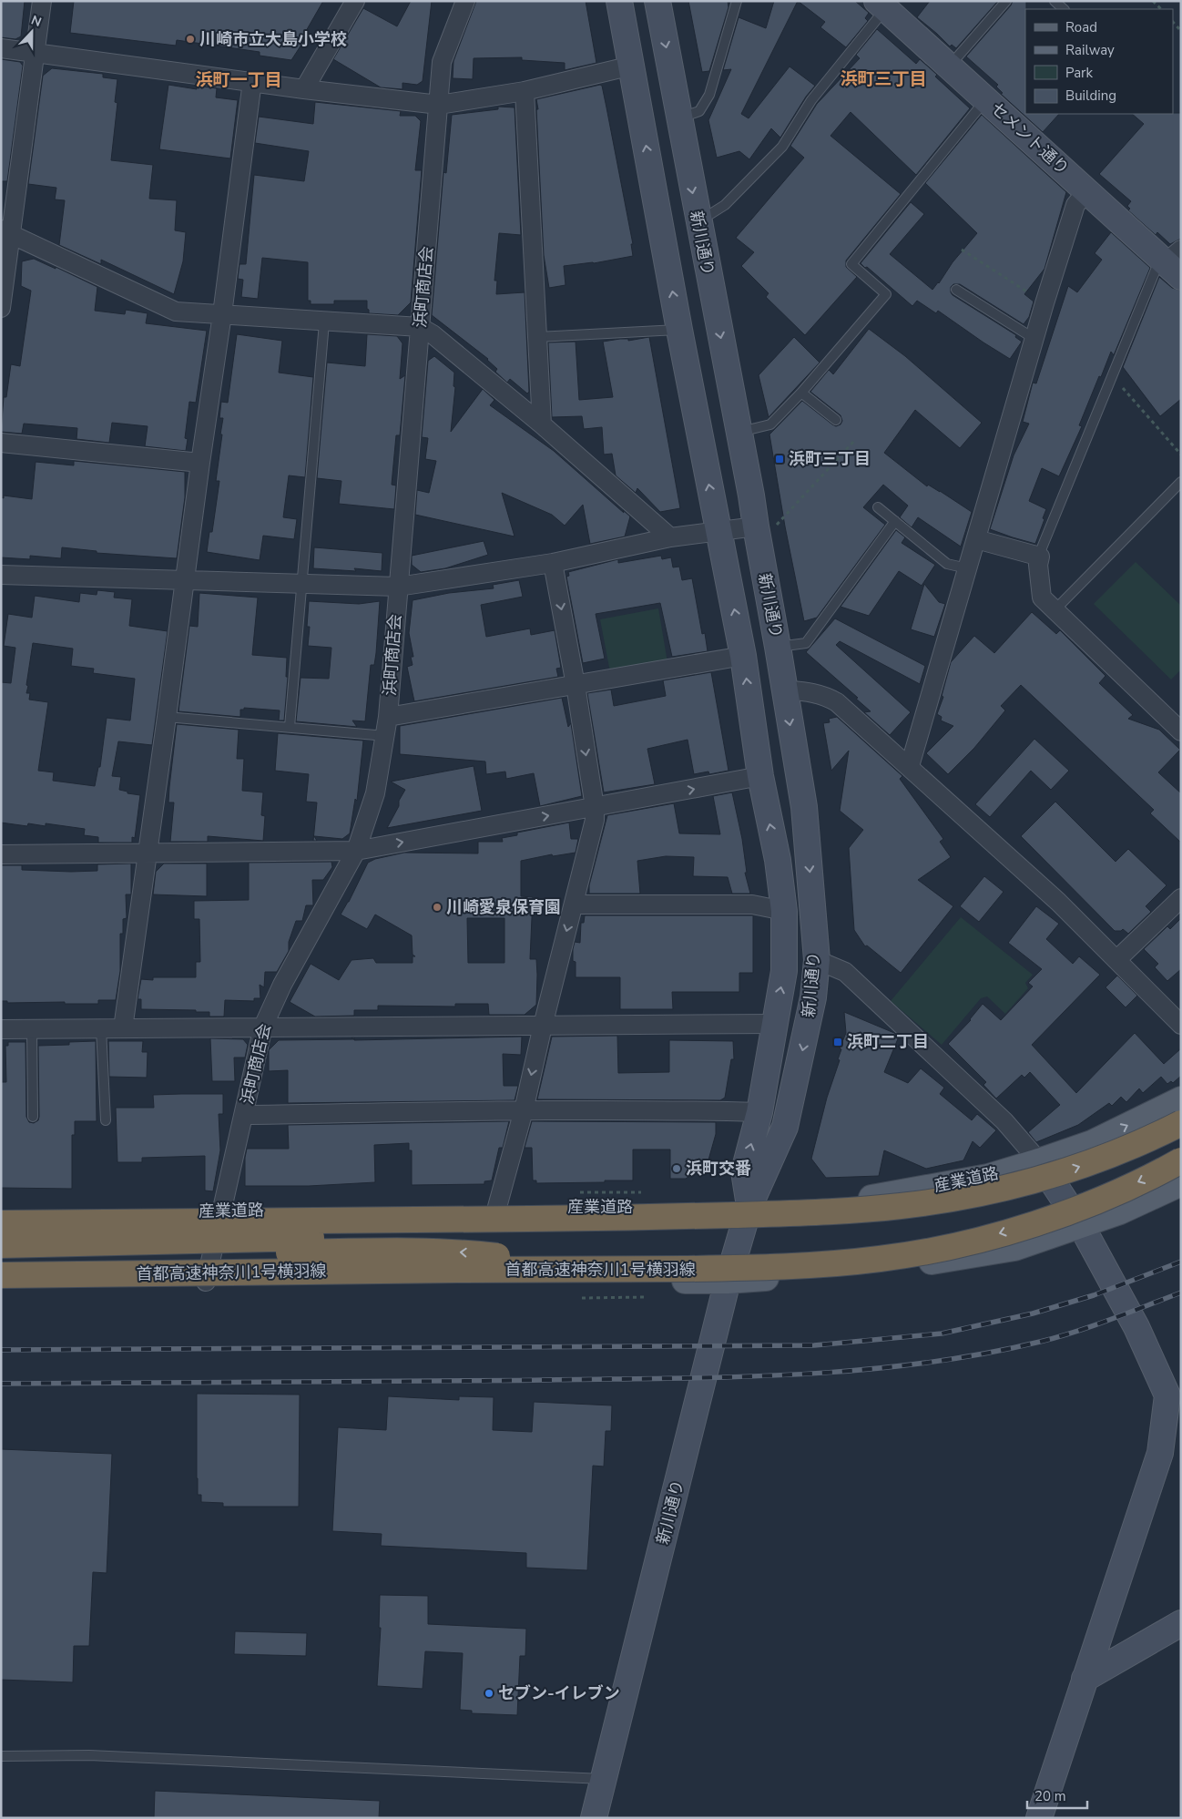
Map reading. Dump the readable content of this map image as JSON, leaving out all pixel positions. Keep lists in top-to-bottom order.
{
  "streets": {
    "highway": ["首都高速神奈川1号横羽線"],
    "main road": ["セメント通り", "新川通り", "産業道路"],
    "street": ["浜町商店会"]
  },
  "crossings": [
    ["新川通り", "産業道路"],
    ["浜町商店会", "産業道路"]
  ],
  "districts": ["浜町三丁目", "浜町一丁目"],
  "places": {
    "other": [
      "川崎市立大島小学校",
      "川崎愛泉保育園",
      "浜町交番",
      "セブン-イレブン"
    ],
    "transit": ["浜町三丁目", "浜町二丁目"]
  },
  "legend": [
    "Road",
    "Railway",
    "Park",
    "Building"
  ],
  "scale_bar": "20 m",
  "north": "top"
}
